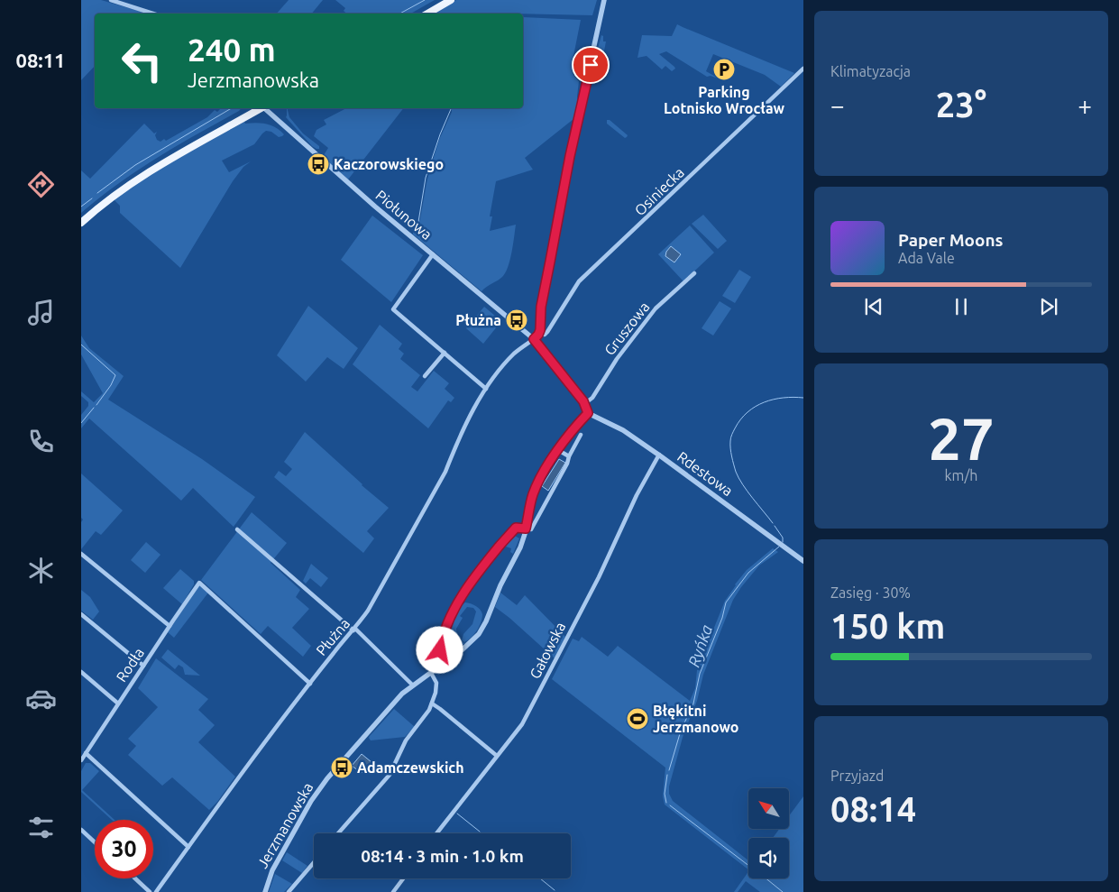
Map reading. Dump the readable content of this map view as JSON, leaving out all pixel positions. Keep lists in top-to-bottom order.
{
  "streets": {
    "street": [
      "Osiniecka",
      "Piołunowa",
      "Gruszowa",
      "Rdestowa",
      "Płużna",
      "Gałowska",
      "Rodła",
      "Jerzmanowska"
    ]
  },
  "crossings": [
    ["Piołunowa", "Płużna"],
    ["Rdestowa", "Gałowska"],
    ["Rdestowa", "Jerzmanowska"],
    ["Płużna", "Rodła"]
  ],
  "water": ["Ryńka"],
  "places": {
    "parking": ["Parking Lotnisko Wrocław"],
    "bus stop": ["Kaczorowskiego", "Płużna", "Adamczewskich"],
    "sports": ["Błękitni Jerzmanowo"]
  },
  "north": "top left",
  "page": {
    "tabs": "08:11",
    "tile": [
      "Klimatyzacja",
      ["27", "km/h"],
      ["Zasięg · 30%", "150 km"],
      ["Przyjazd", "08:14"]
    ],
    "turn": ["240 m", "Jerzmanowska"],
    "heat": ["−", "23°", "+"],
    "song": ["Paper Moons", "Ada Vale"],
    "limit": "30",
    "trip": "08:14 · 3 min · 1.0 km"
  }
}
